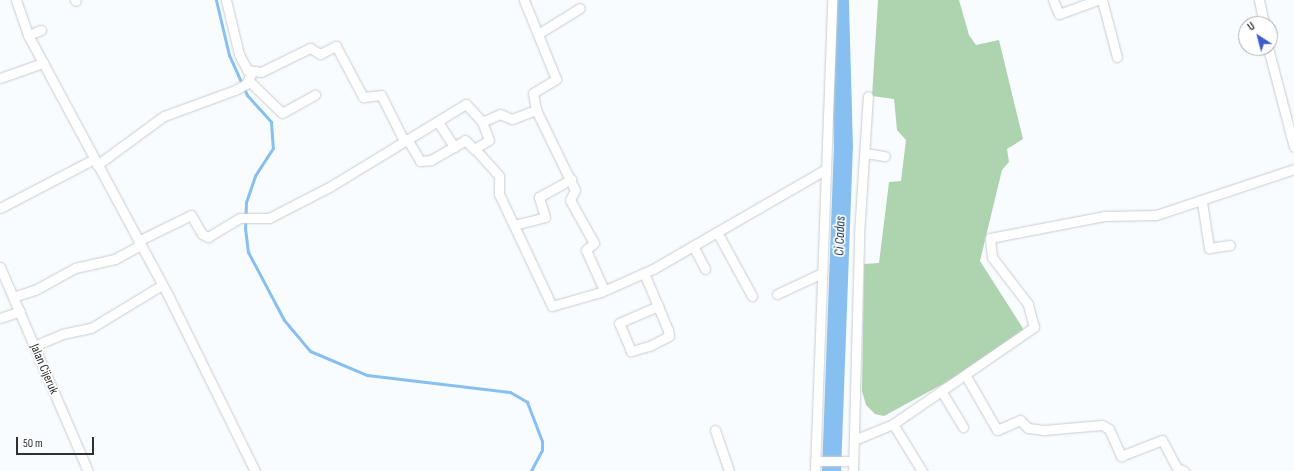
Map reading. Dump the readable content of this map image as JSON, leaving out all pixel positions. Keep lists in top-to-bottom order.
{
  "streets": {
    "street": ["Jalan Cijeruk"]
  },
  "water": ["Ci Cadas"],
  "scale_bar": "50 m",
  "north": "top left"
}
